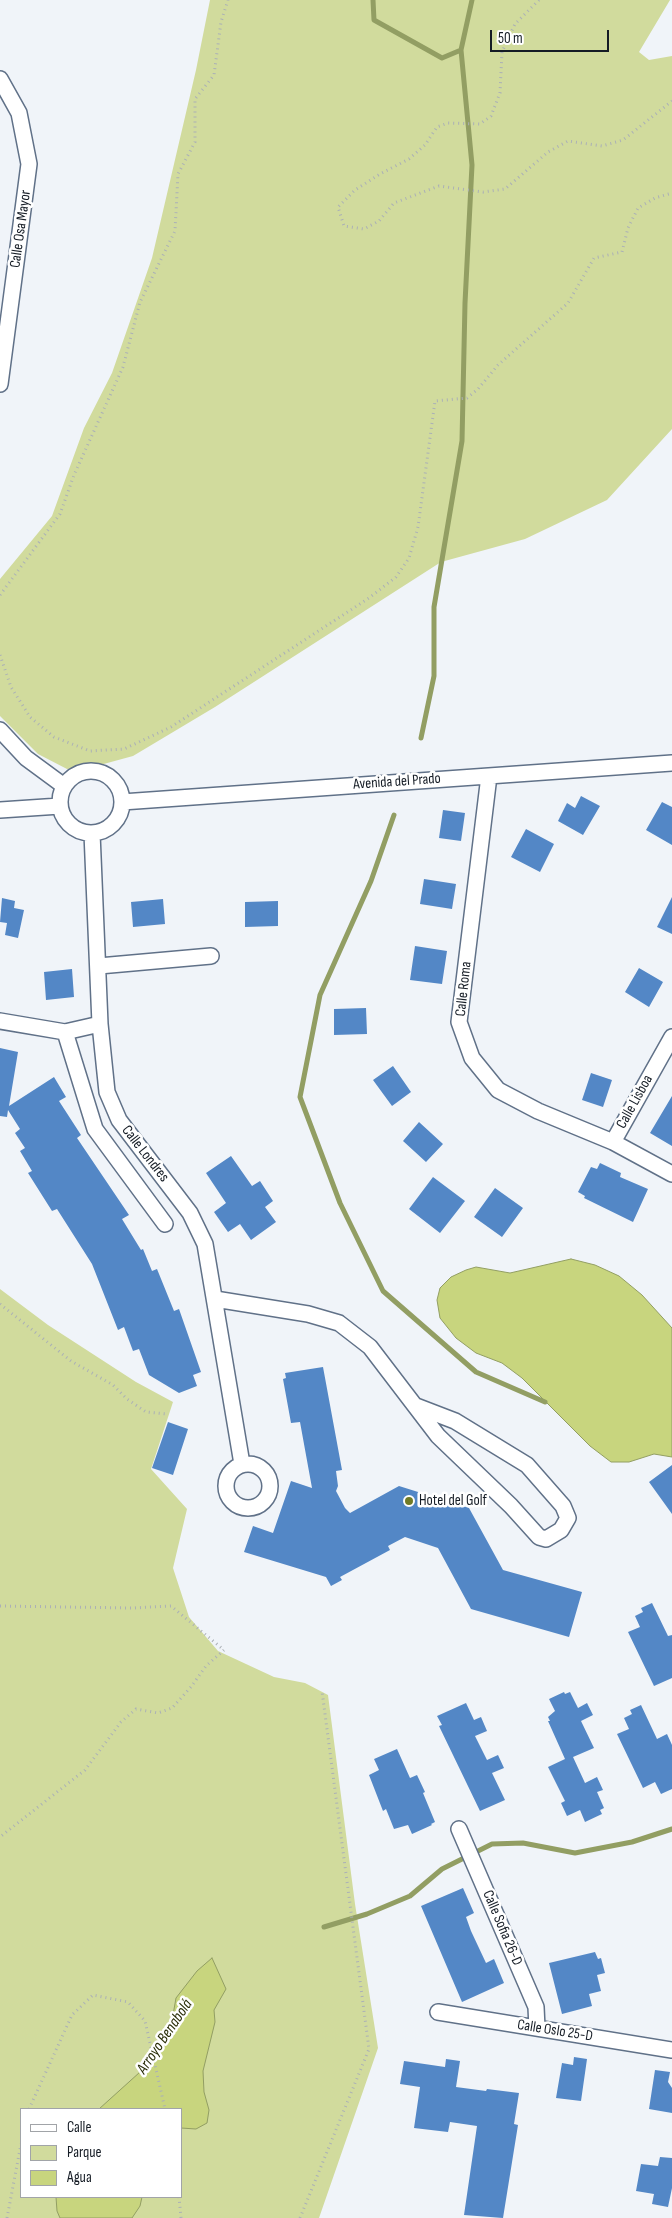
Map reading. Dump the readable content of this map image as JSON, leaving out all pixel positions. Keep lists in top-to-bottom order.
{
  "streets": {
    "street": [
      "Calle Osa Mayor",
      "Avenida del Prado",
      "Calle Roma",
      "Calle Lisboa",
      "Calle Londres",
      "Calle Sofia 26-D",
      "Calle Oslo 25-D"
    ]
  },
  "crossings": [
    ["Avenida del Prado", "Calle Roma"],
    ["Avenida del Prado", "Calle Londres"],
    ["Calle Roma", "Calle Lisboa"],
    ["Calle Sofia 26-D", "Calle Oslo 25-D"]
  ],
  "water": ["Arroyo Benabolá"],
  "places": ["Hotel del Golf"],
  "legend": ["Calle", "Parque", "Agua"],
  "scale_bar": "50 m"
}
